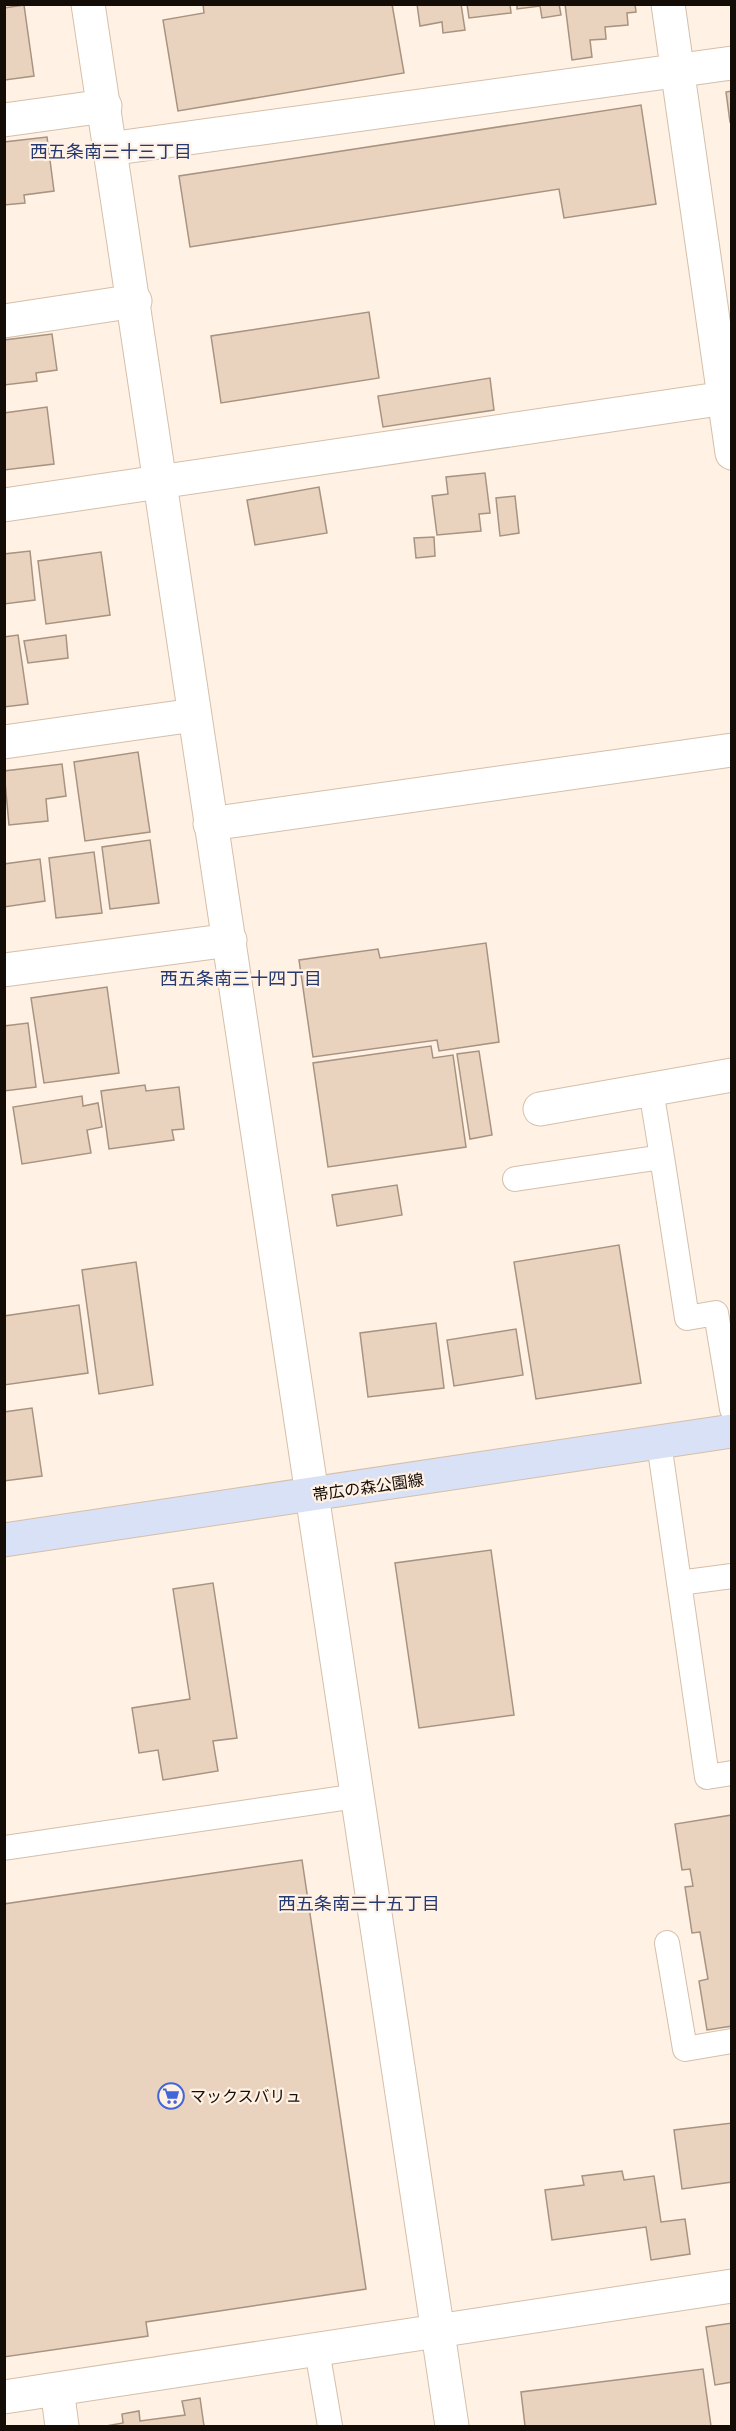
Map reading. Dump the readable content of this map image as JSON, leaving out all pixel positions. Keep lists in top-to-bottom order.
{
  "streets": {
    "main road": ["帯広の森公園線"]
  },
  "districts": ["西五条南三十三丁目", "西五条南三十四丁目", "西五条南三十五丁目"],
  "places": {
    "supermarket": ["マックスバリュ"]
  }
}
